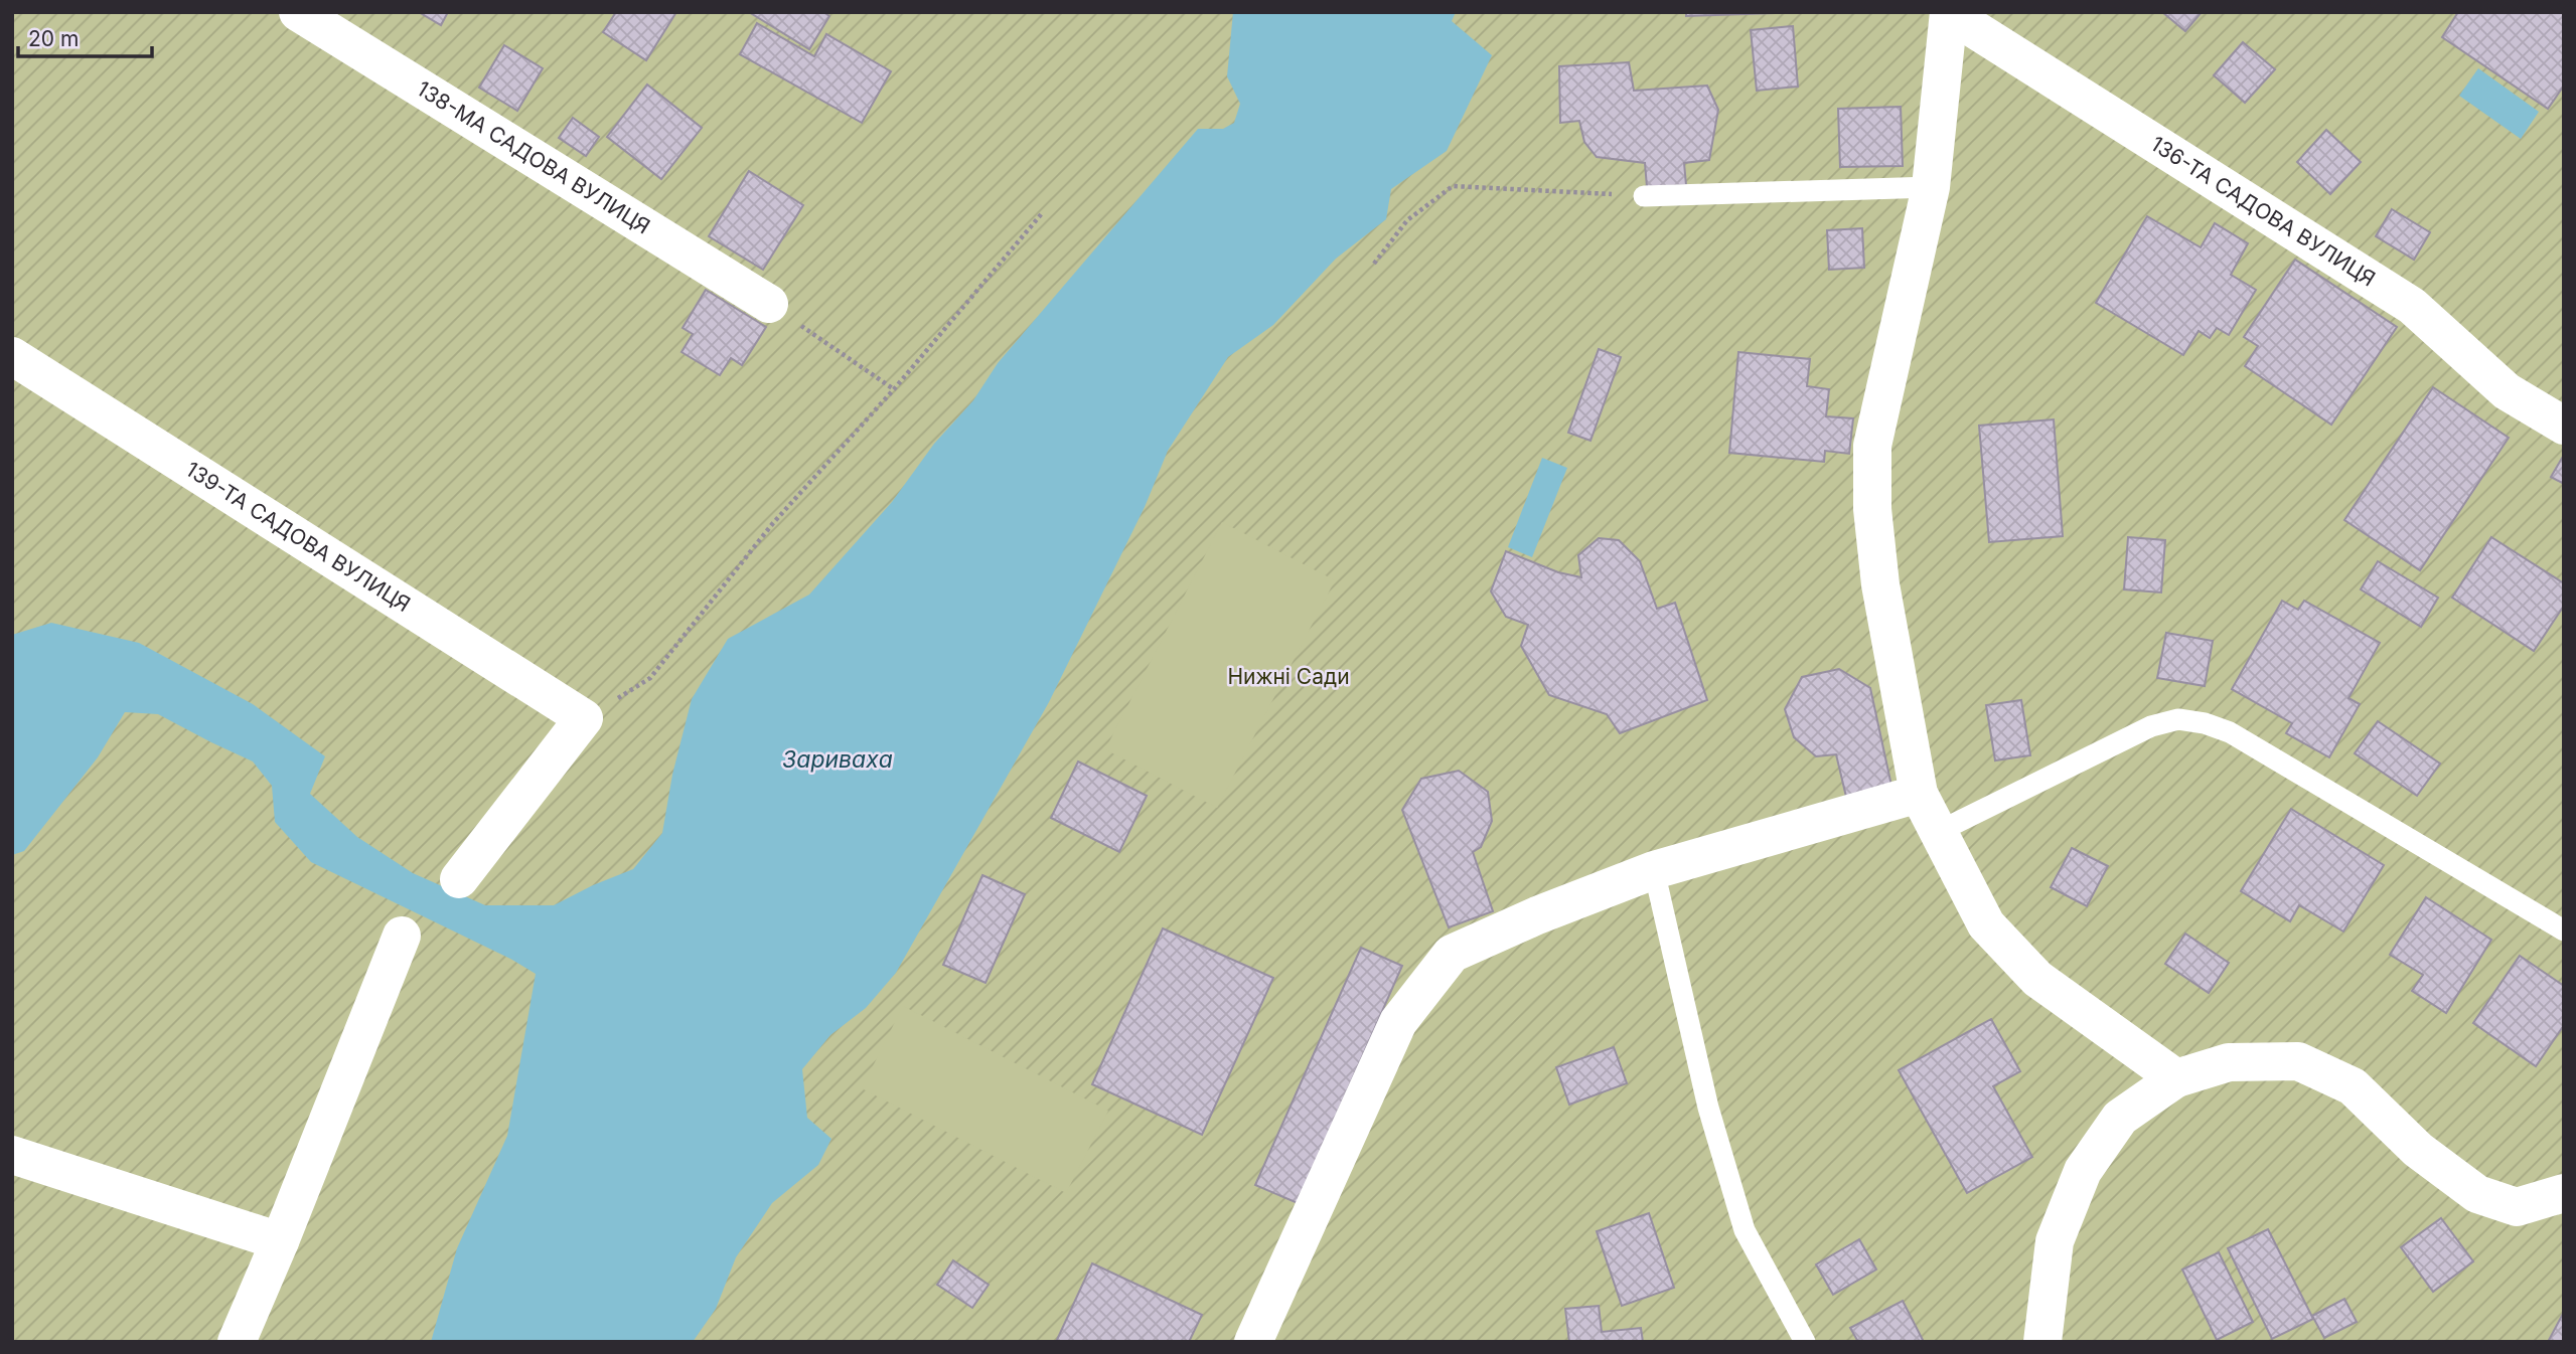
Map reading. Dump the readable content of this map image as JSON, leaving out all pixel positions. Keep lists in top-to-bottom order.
{
  "streets": {
    "street": ["138-МА САДОВА ВУЛИЦЯ", "136-ТА САДОВА ВУЛИЦЯ", "139-ТА САДОВА ВУЛИЦЯ"]
  },
  "water": ["Зариваха"],
  "parks": ["Нижні Сади"],
  "scale_bar": "20 m"
}
